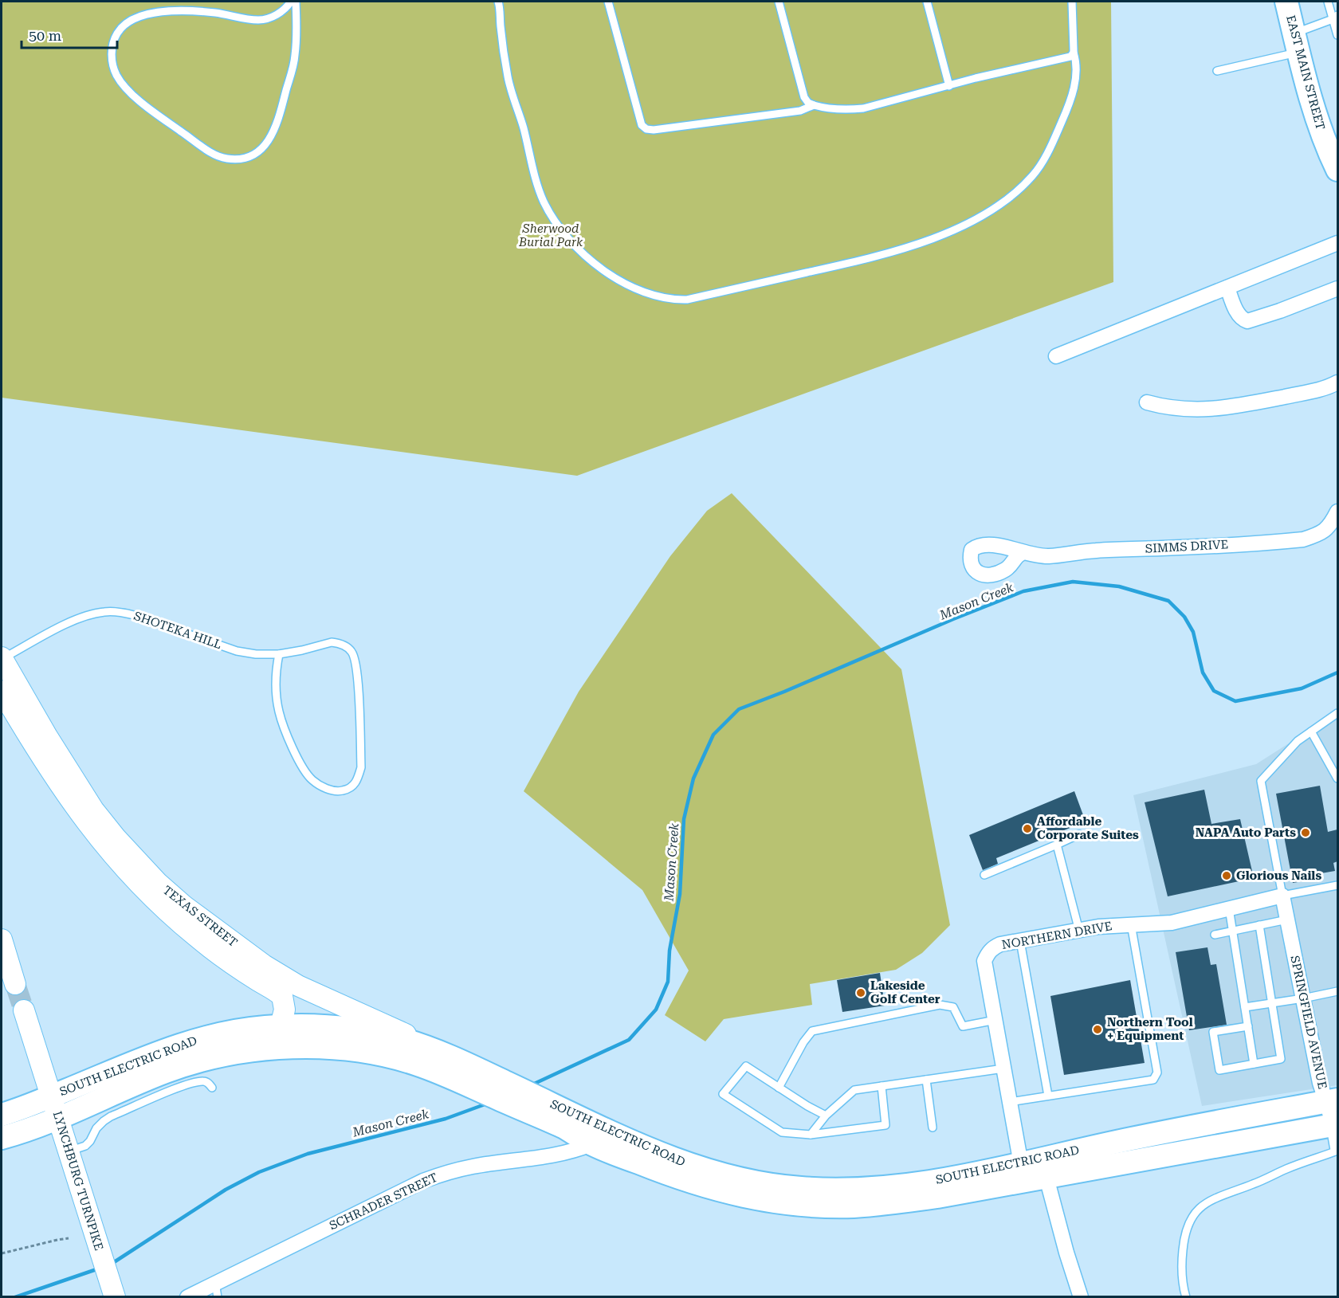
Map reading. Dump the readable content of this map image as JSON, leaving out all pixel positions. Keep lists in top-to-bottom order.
{
  "streets": {
    "main road": [
      "EAST MAIN STREET",
      "TEXAS STREET",
      "SOUTH ELECTRIC ROAD",
      "LYNCHBURG TURNPIKE"
    ],
    "street": [
      "SIMMS DRIVE",
      "NORTHERN DRIVE",
      "SPRINGFIELD AVENUE",
      "SCHRADER STREET"
    ],
    "lane": ["SHOTEKA HILL"]
  },
  "crossings": [
    ["SHOTEKA HILL", "TEXAS STREET"],
    ["TEXAS STREET", "SOUTH ELECTRIC ROAD"],
    ["NORTHERN DRIVE", "SPRINGFIELD AVENUE"],
    ["NORTHERN DRIVE", "SOUTH ELECTRIC ROAD"],
    ["SPRINGFIELD AVENUE", "SOUTH ELECTRIC ROAD"],
    ["SOUTH ELECTRIC ROAD", "LYNCHBURG TURNPIKE"],
    ["SOUTH ELECTRIC ROAD", "SCHRADER STREET"]
  ],
  "water": ["Mason Creek"],
  "parks": ["Sherwood Burial Park"],
  "places": [
    "Affordable Corporate Suites",
    "NAPA Auto Parts",
    "Glorious Nails",
    "Lakeside Golf Center",
    "Northern Tool + Equipment"
  ],
  "scale_bar": "50 m"
}
